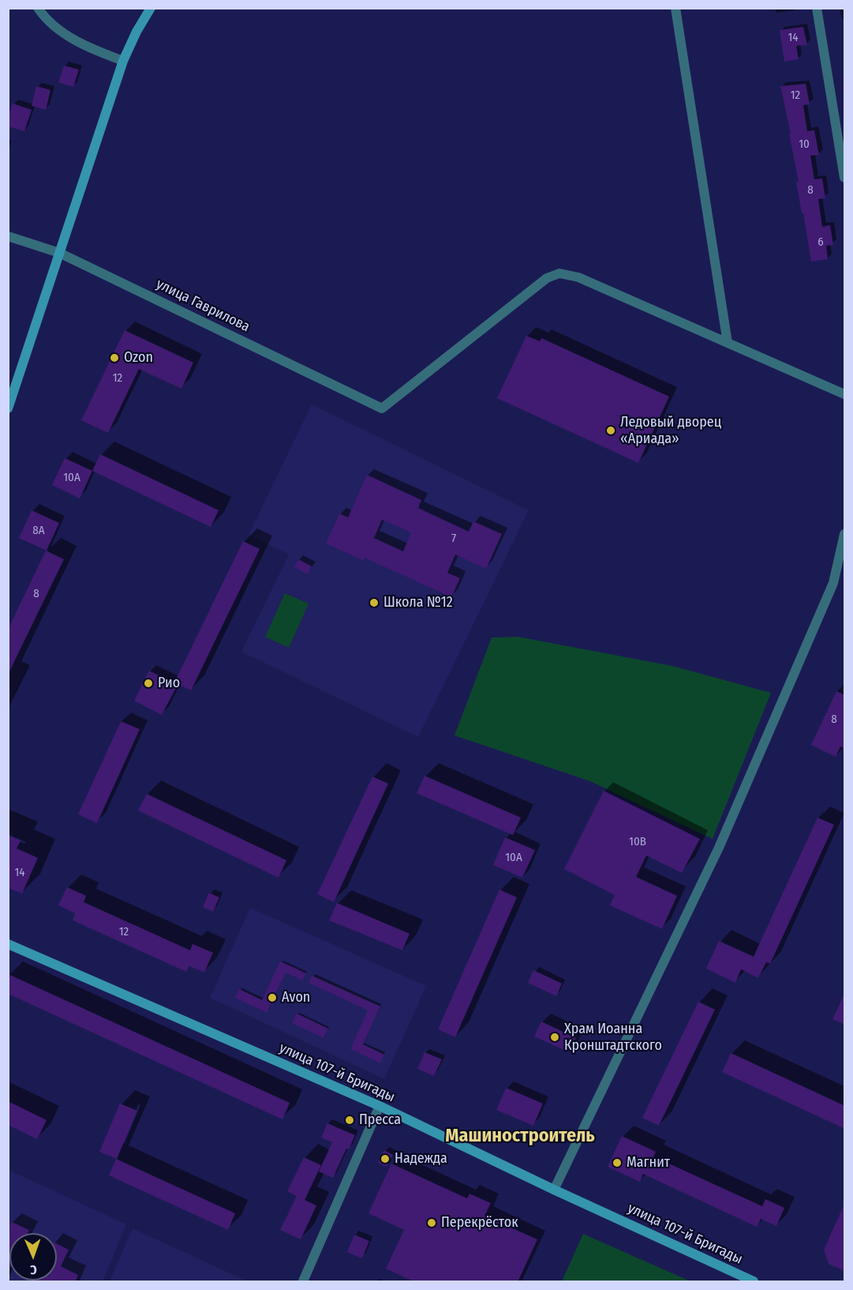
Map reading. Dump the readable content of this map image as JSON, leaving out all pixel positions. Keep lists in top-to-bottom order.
{
  "streets": {
    "main road": ["улица 107-й Бригады"],
    "street": ["улица Гаврилова"]
  },
  "districts": ["Машиностроитель"],
  "places": [
    "Ozon",
    "Ледовый дворец «Ариада»",
    "Школа №12",
    "Рио",
    "Avon",
    "Храм Иоанна Кронштадтского",
    "Пресса",
    "Надежда",
    "Магнит",
    "Перекрёсток"
  ],
  "house_numbers": [
    "14",
    "12",
    "10",
    "8",
    "6",
    "12",
    "10А",
    "8А",
    "7",
    "8",
    "8",
    "10В",
    "10А",
    "14",
    "12"
  ],
  "north": "bottom"
}
